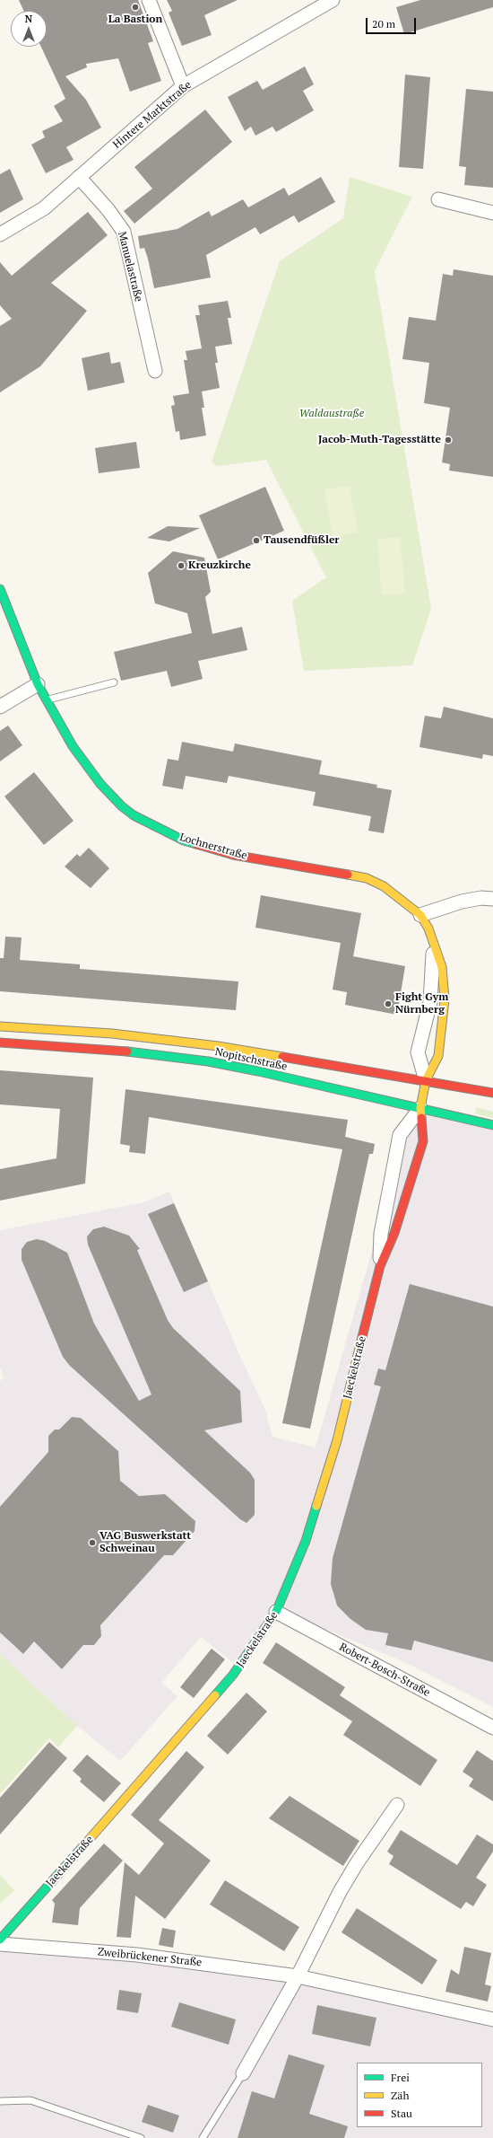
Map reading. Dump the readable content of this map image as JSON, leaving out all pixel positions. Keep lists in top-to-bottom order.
{
  "streets": {
    "street": [
      "Hintere Marktstraße",
      "Manuelastraße",
      "Lochnerstraße",
      "Nopitschstraße",
      "Jaeckelstraße",
      "Robert-Bosch-Straße",
      "Zweibrückener Straße"
    ]
  },
  "crossings": [
    ["Hintere Marktstraße", "Manuelastraße"],
    ["Lochnerstraße", "Nopitschstraße"],
    ["Lochnerstraße", "Jaeckelstraße"],
    ["Nopitschstraße", "Jaeckelstraße"],
    ["Jaeckelstraße", "Robert-Bosch-Straße"]
  ],
  "parks": ["Waldaustraße"],
  "places": [
    "La Bastion",
    "Jacob-Muth-Tagesstätte",
    "Tausendfüßler",
    "Kreuzkirche",
    "Fight Gym Nürnberg",
    "VAG Buswerkstatt Schweinau"
  ],
  "legend": ["Frei", "Zäh", "Stau"],
  "scale_bar": "20 m",
  "north": "top"
}
